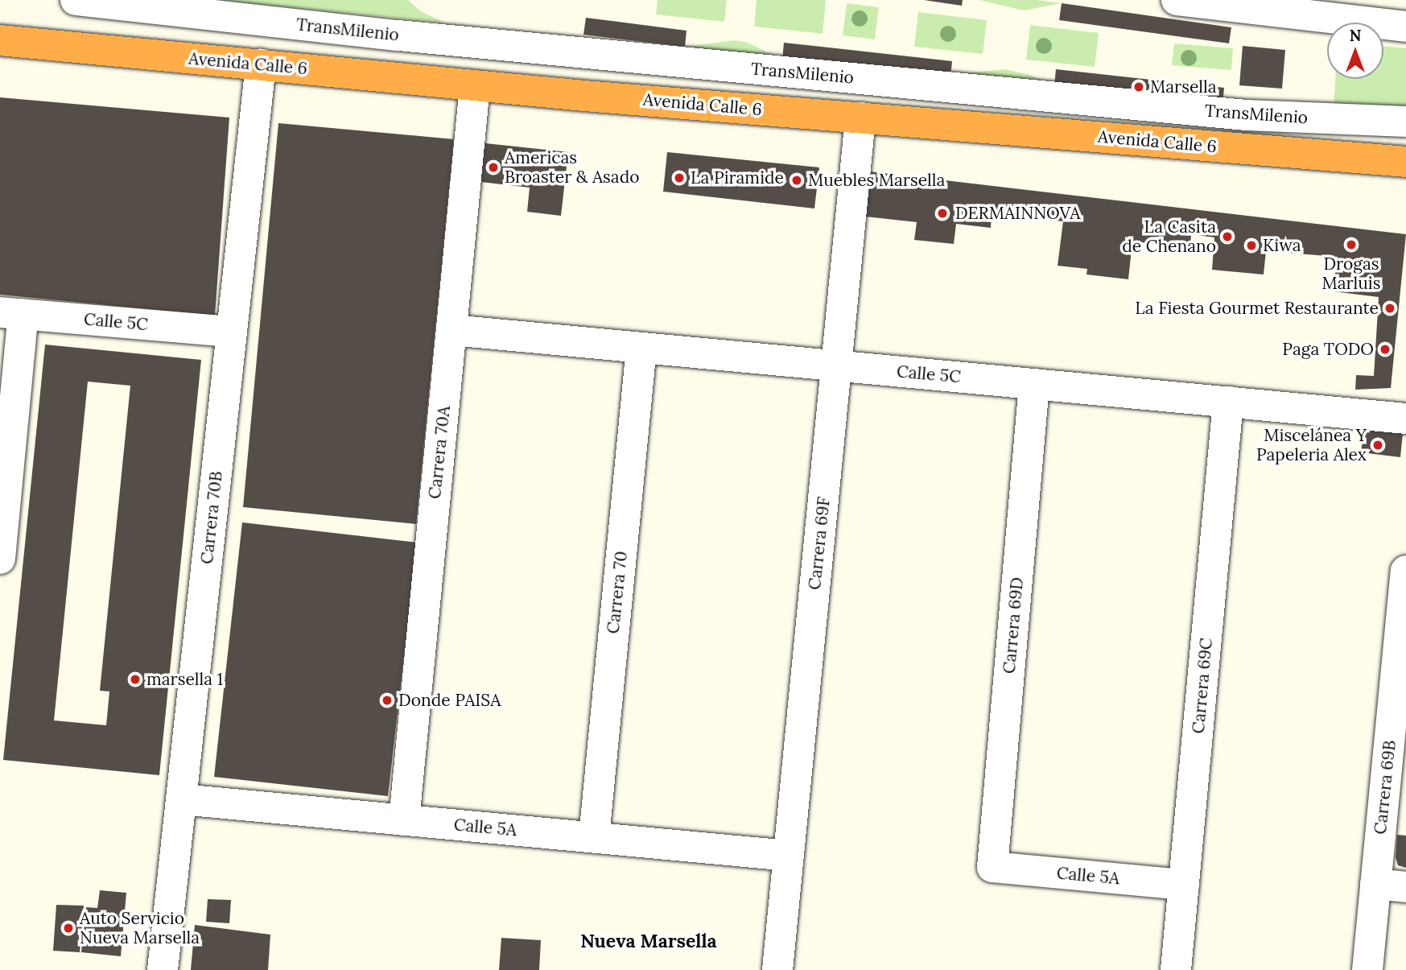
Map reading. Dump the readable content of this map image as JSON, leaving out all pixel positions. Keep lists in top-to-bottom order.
{
  "streets": {
    "highway": ["Avenida Calle 6"],
    "street": [
      "TransMilenio",
      "Calle 5C",
      "Carrera 70A",
      "Carrera 70B",
      "Carrera 69F",
      "Carrera 70",
      "Carrera 69D",
      "Carrera 69C",
      "Carrera 69B",
      "Calle 5A"
    ]
  },
  "crossings": [
    ["Avenida Calle 6", "Carrera 70A"],
    ["Avenida Calle 6", "Carrera 70B"],
    ["Avenida Calle 6", "Carrera 69F"],
    ["Calle 5C", "Carrera 70A"],
    ["Calle 5C", "Carrera 70B"],
    ["Calle 5C", "Carrera 69F"],
    ["Calle 5C", "Carrera 70"],
    ["Calle 5C", "Carrera 69D"],
    ["Calle 5C", "Carrera 69C"],
    ["Carrera 70A", "Calle 5A"],
    ["Carrera 70B", "Calle 5A"],
    ["Carrera 69F", "Calle 5A"],
    ["Carrera 70", "Calle 5A"],
    ["Carrera 69D", "Calle 5A"],
    ["Carrera 69C", "Calle 5A"]
  ],
  "districts": ["Nueva Marsella"],
  "places": [
    "Marsella",
    "Americas Broaster & Asado",
    "La Piramide",
    "Muebles Marsella",
    "DERMAINNOVA",
    "La Casita de Chenano",
    "Drogas Marluis",
    "Kiwa",
    "La Fiesta Gourmet Restaurante",
    "Paga TODO",
    "Miscelánea Y Papeleria Alex",
    "marsella 1",
    "Donde PAISA",
    "Auto Servicio Nueva Marsella"
  ],
  "north": "top"
}
